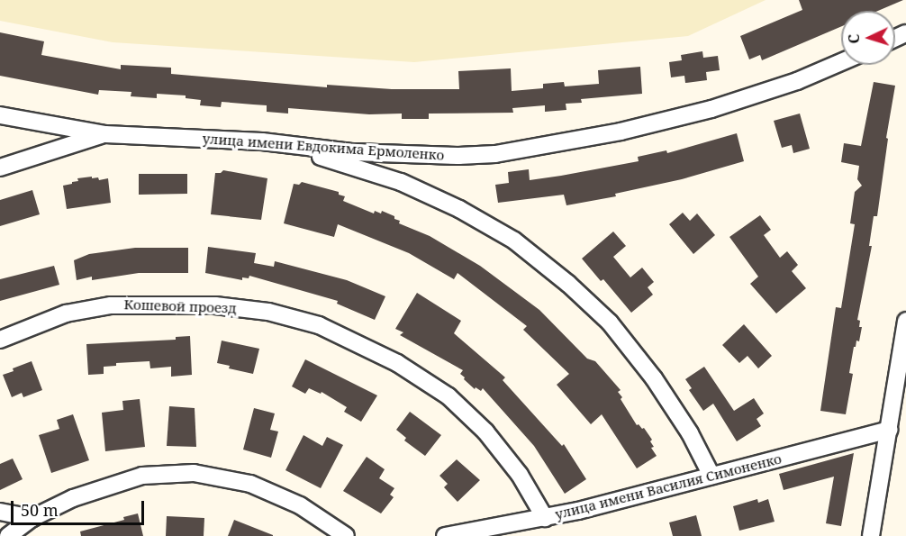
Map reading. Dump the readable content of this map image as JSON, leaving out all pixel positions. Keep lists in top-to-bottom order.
{
  "streets": {
    "street": ["улица имени Евдокима Ермоленко", "Кошевой проезд", "улица имени Василия Симоненко"]
  },
  "crossings": [
    ["Кошевой проезд", "улица имени Василия Симоненко"]
  ],
  "scale_bar": "50 m",
  "north": "left"
}
